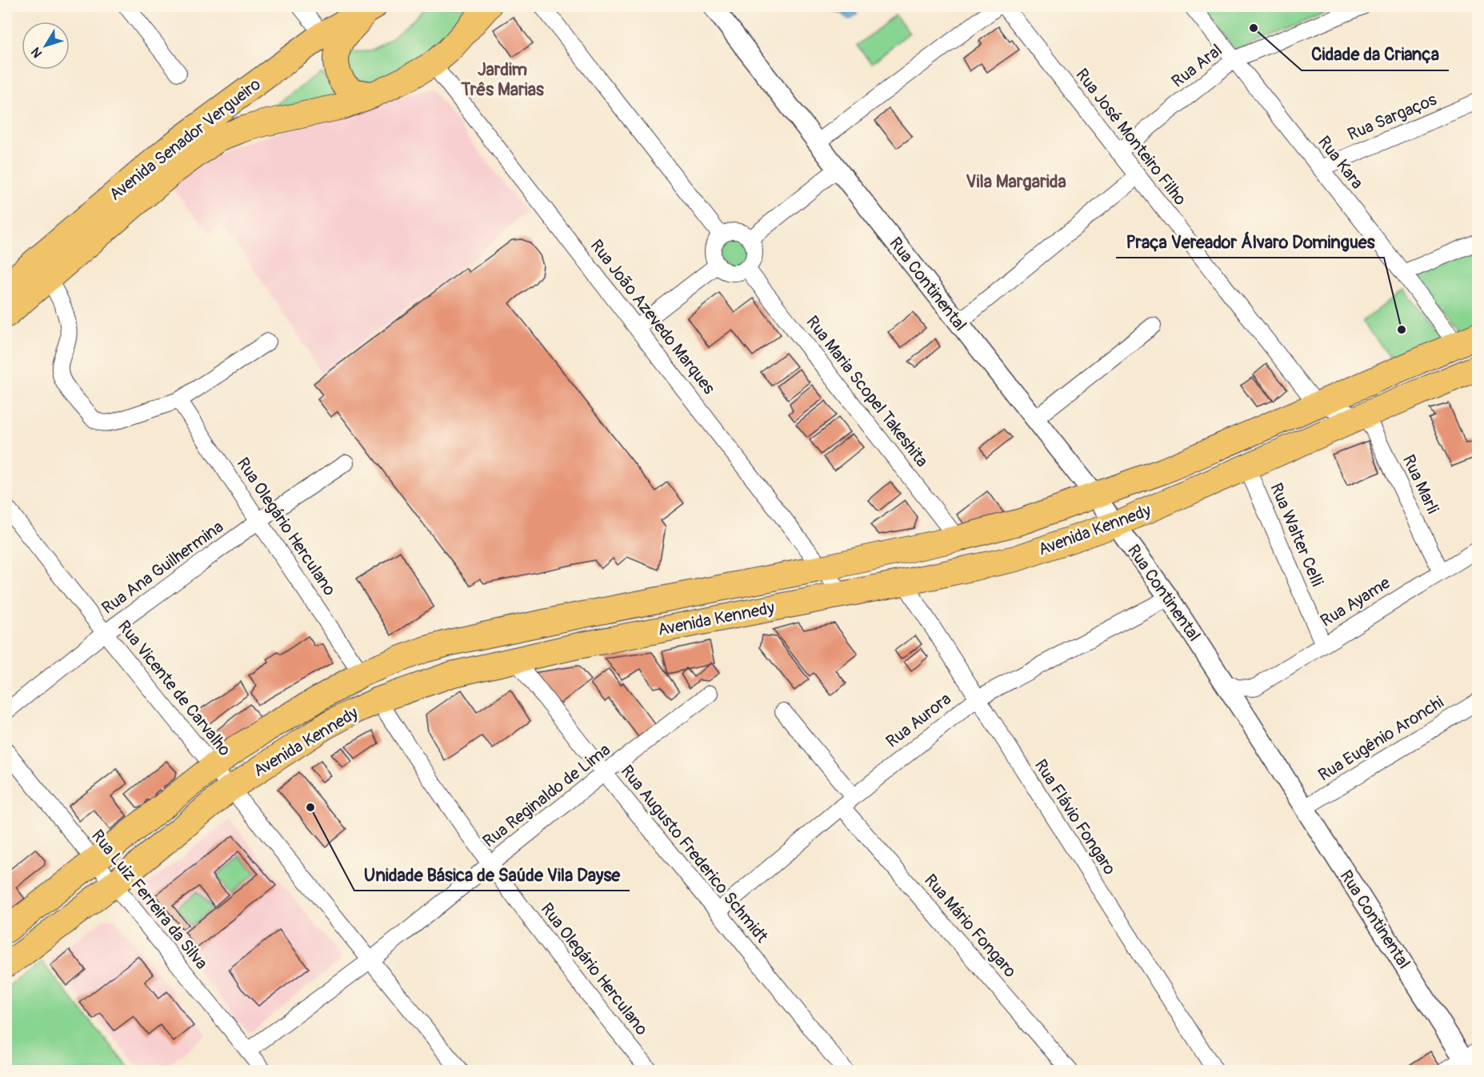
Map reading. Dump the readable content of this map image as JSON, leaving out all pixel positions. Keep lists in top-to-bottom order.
{
  "streets": {
    "main road": ["Avenida Senador Vergueiro", "Avenida Kennedy"],
    "street": [
      "Rua Aral",
      "Rua Sargaços",
      "Rua José Monteiro Filho",
      "Rua Kara",
      "Rua Continental",
      "Rua João Azevedo Marques",
      "Rua Maria Scopel Takeshita",
      "Rua Marli",
      "Rua Olegário Herculano",
      "Rua Walter Celli",
      "Rua Ana Guilhermina",
      "Rua Ayame",
      "Rua Vicente de Carvalho",
      "Rua Aurora",
      "Rua Eugênio Aronchi",
      "Rua Reginaldo de Lima",
      "Rua Flávio Fongaro",
      "Rua Augusto Frederico Schmidt",
      "Rua Luiz Ferreira da Silva",
      "Rua Mário Fongaro"
    ]
  },
  "crossings": [
    ["Rua Aral", "Rua José Monteiro Filho"],
    ["Rua Aral", "Rua Kara"],
    ["Rua Sargaços", "Rua Kara"],
    ["Rua José Monteiro Filho", "Avenida Kennedy"],
    ["Avenida Senador Vergueiro", "Rua João Azevedo Marques"],
    ["Rua Kara", "Avenida Kennedy"],
    ["Rua Continental", "Avenida Kennedy"],
    ["Rua Continental", "Rua Aurora"],
    ["Rua Continental", "Rua Eugênio Aronchi"],
    ["Rua João Azevedo Marques", "Avenida Kennedy"],
    ["Rua Maria Scopel Takeshita", "Avenida Kennedy"],
    ["Rua Marli", "Avenida Kennedy"],
    ["Rua Marli", "Rua Ayame"],
    ["Rua Olegário Herculano", "Avenida Kennedy"],
    ["Rua Olegário Herculano", "Rua Ana Guilhermina"],
    ["Rua Olegário Herculano", "Rua Reginaldo de Lima"],
    ["Avenida Kennedy", "Rua Walter Celli"],
    ["Avenida Kennedy", "Rua Vicente de Carvalho"],
    ["Avenida Kennedy", "Rua Flávio Fongaro"],
    ["Avenida Kennedy", "Rua Augusto Frederico Schmidt"],
    ["Avenida Kennedy", "Rua Luiz Ferreira da Silva"],
    ["Rua Walter Celli", "Rua Ayame"],
    ["Rua Ana Guilhermina", "Rua Vicente de Carvalho"],
    ["Rua Vicente de Carvalho", "Rua Reginaldo de Lima"],
    ["Rua Aurora", "Rua Flávio Fongaro"],
    ["Rua Aurora", "Rua Augusto Frederico Schmidt"],
    ["Rua Aurora", "Rua Mário Fongaro"],
    ["Rua Reginaldo de Lima", "Rua Augusto Frederico Schmidt"],
    ["Rua Reginaldo de Lima", "Rua Luiz Ferreira da Silva"]
  ],
  "districts": ["Jardim Três Marias", "Vila Margarida"],
  "places": ["Cidade da Criança", "Praça Vereador Álvaro Domingues", "Unidade Básica de Saúde Vila Dayse"],
  "north": "bottom left"
}
